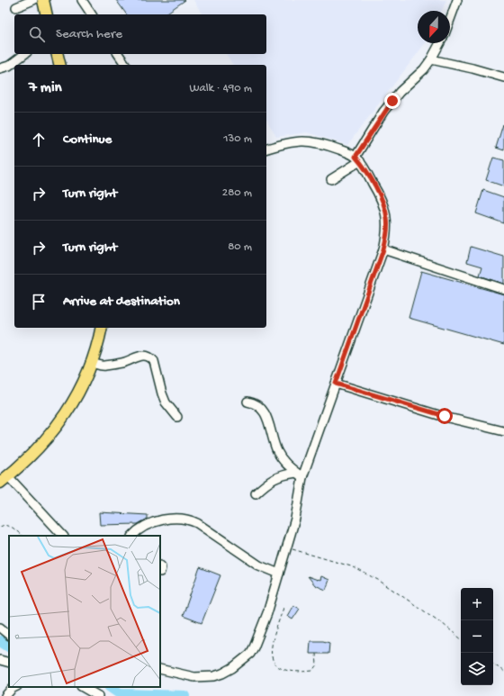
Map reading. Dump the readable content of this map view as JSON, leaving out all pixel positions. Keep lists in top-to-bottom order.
{
  "north": "bottom",
  "page": {
    "search": "Search here",
    "heading": ["7 min", "Walk · 490 m"],
    "list": [
      ["Continue", "130 m"],
      ["Turn right", "280 m"],
      ["Turn right", "80 m"],
      "Arrive at destination"
    ],
    "map_buttons": ["+", "−"]
  }
}
